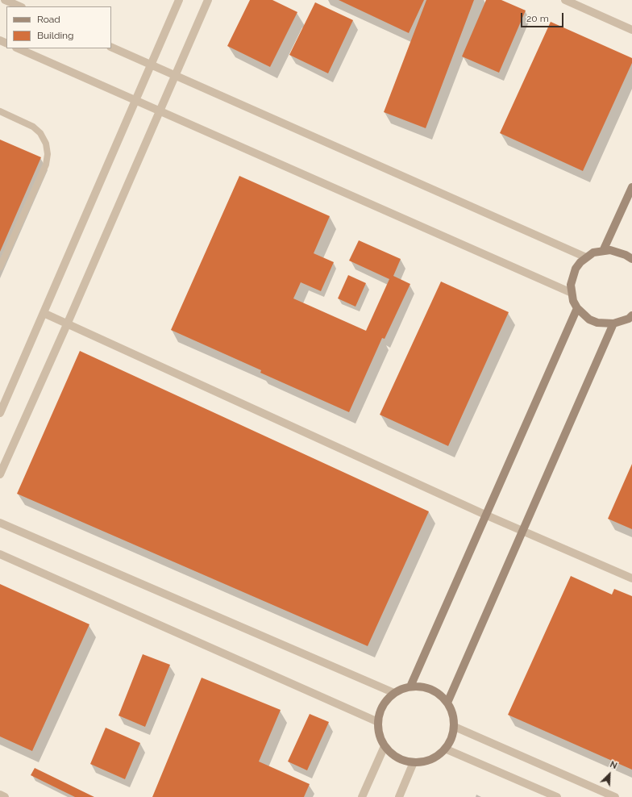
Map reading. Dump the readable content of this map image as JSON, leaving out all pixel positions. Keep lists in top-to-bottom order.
{
  "legend": ["Road", "Building"],
  "scale_bar": "20 m",
  "north": "top right"
}
